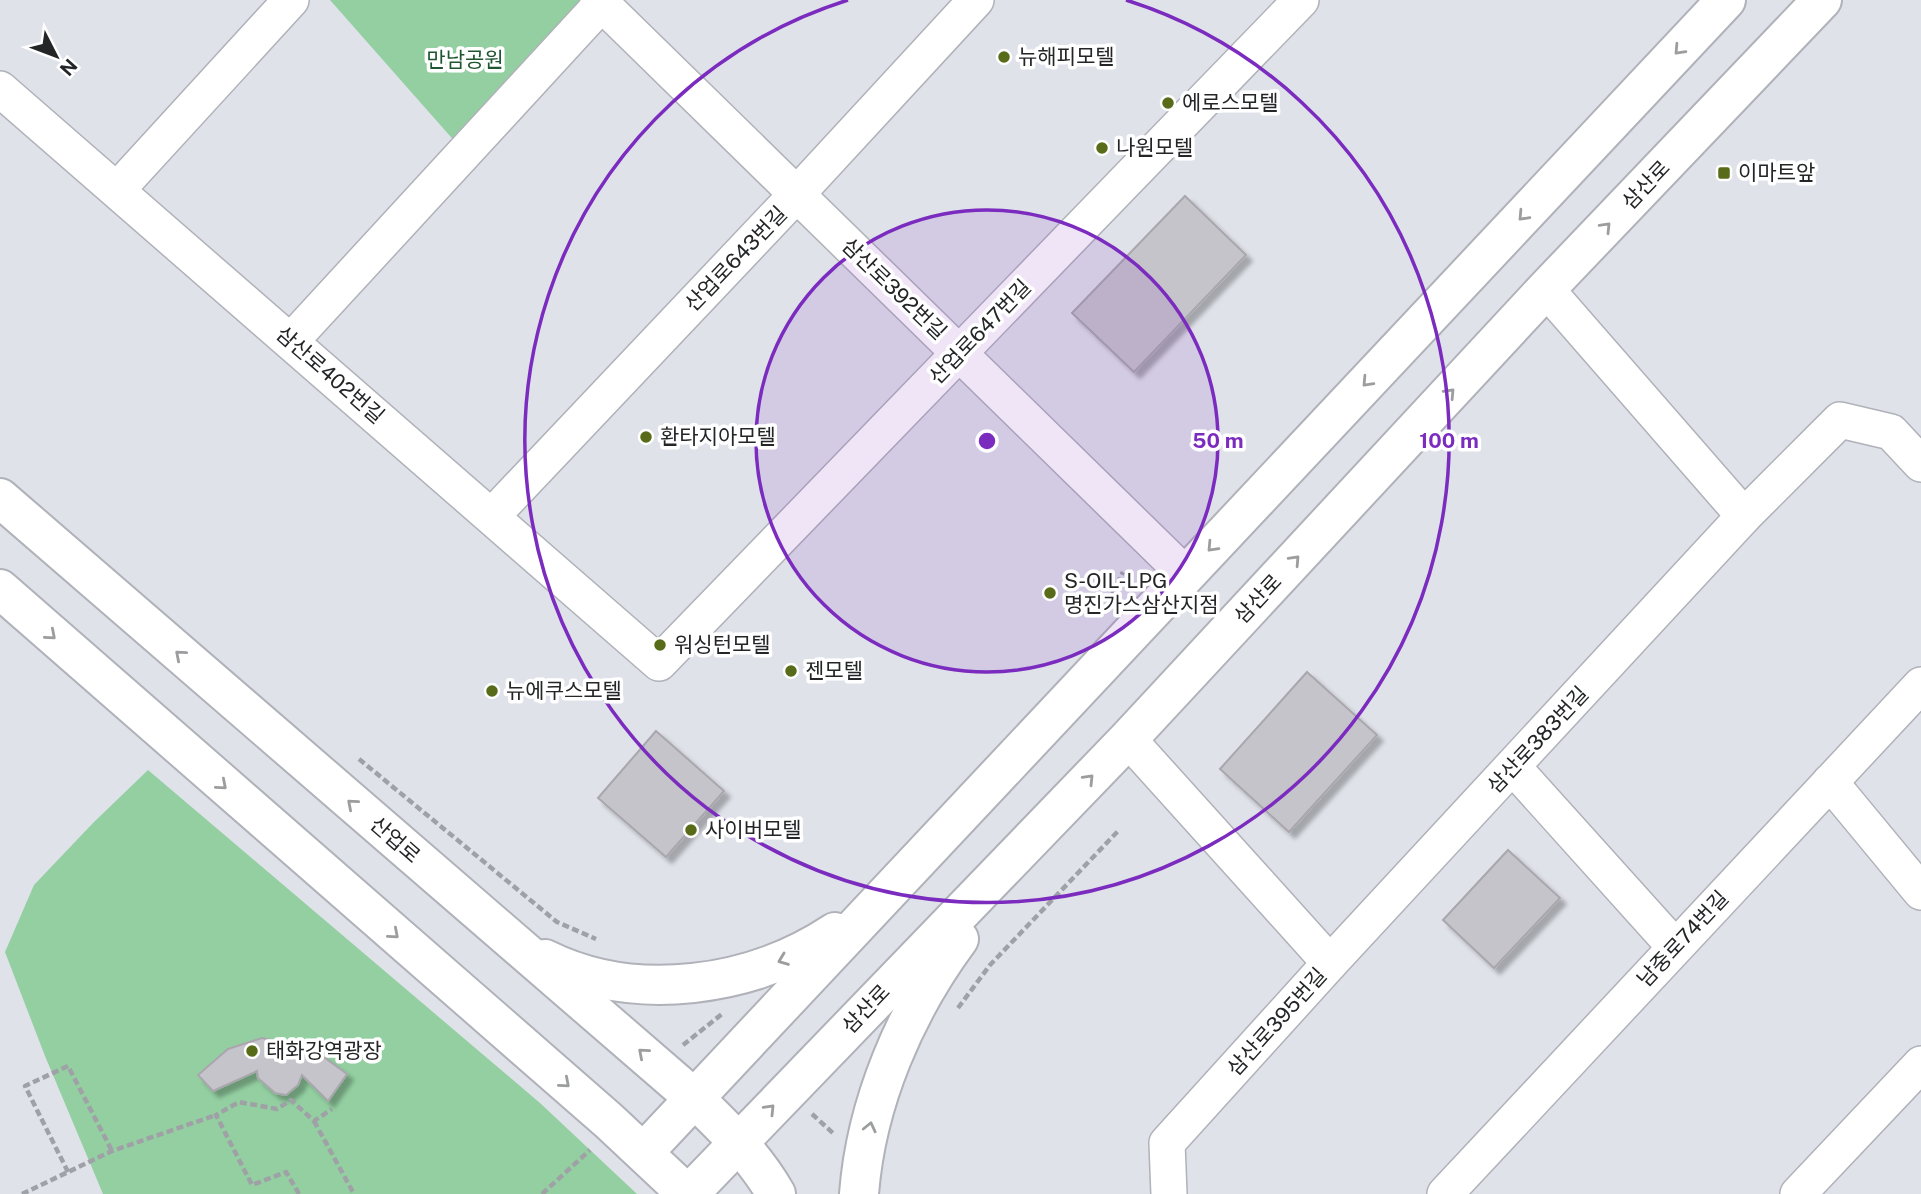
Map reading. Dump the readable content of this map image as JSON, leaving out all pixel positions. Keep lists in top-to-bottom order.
{
  "streets": {
    "main road": ["삼산로", "산업로"],
    "street": [
      "산업로643번길",
      "삼산로392번길",
      "산업로647번길",
      "삼산로402번길",
      "삼산로383번길",
      "남중로74번길",
      "삼산로395번길"
    ]
  },
  "crossings": [
    ["삼산로", "산업로"],
    ["삼산로", "삼산로395번길"],
    ["산업로643번길", "삼산로392번길"],
    ["산업로643번길", "삼산로402번길"],
    ["삼산로392번길", "산업로647번길"],
    ["삼산로392번길", "삼산로402번길"],
    ["산업로647번길", "삼산로402번길"],
    ["삼산로383번길", "삼산로395번길"]
  ],
  "parks": ["만남공원"],
  "places": {
    "other": [
      "뉴해피모텔",
      "에로스모텔",
      "나원모텔",
      "환타지아모텔",
      "S-OIL-LPG 명진가스삼산지점",
      "워싱턴모텔",
      "젠모텔",
      "뉴에쿠스모텔",
      "사이버모텔",
      "태화강역광장"
    ],
    "transit": ["이마트앞"]
  },
  "north": "bottom right",
  "rings": ["50 m", "100 m"]
}
